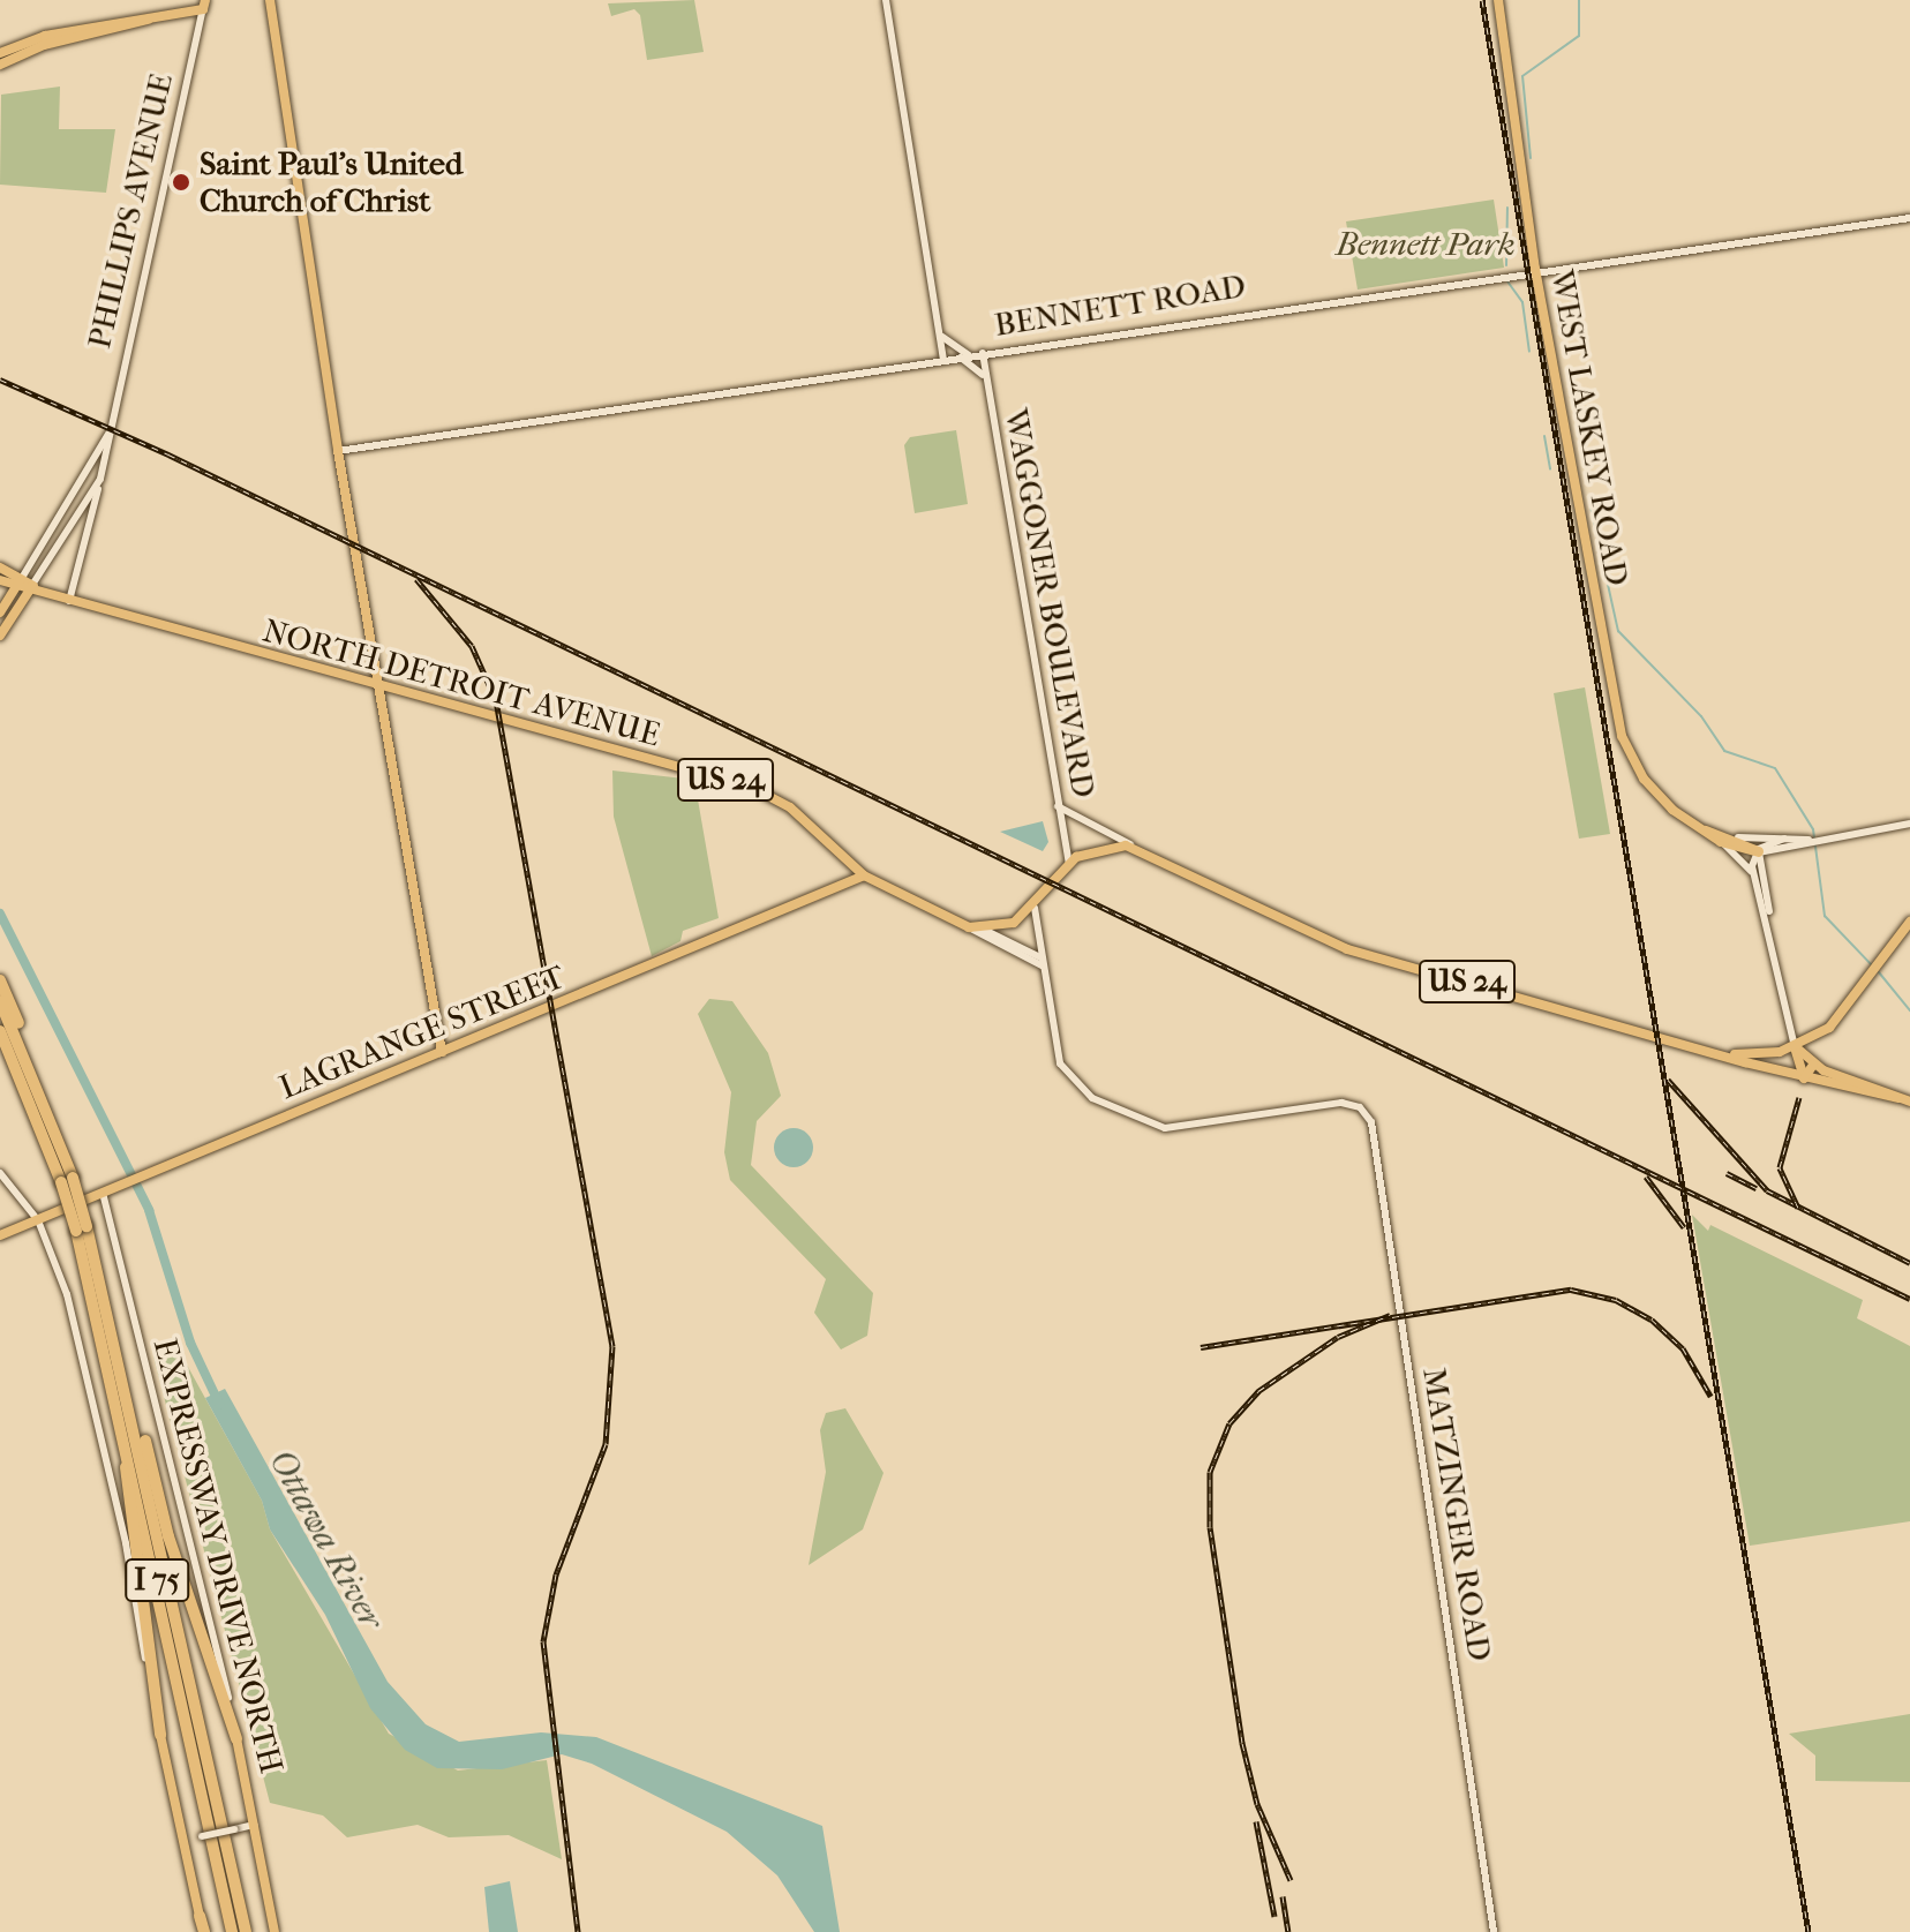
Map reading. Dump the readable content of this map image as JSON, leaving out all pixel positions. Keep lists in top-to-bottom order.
{
  "streets": {
    "highway": ["I 75"],
    "main road": [
      "PHILLIPS AVENUE",
      "WEST LASKEY ROAD",
      "NORTH DETROIT AVENUE",
      "US 24",
      "LAGRANGE STREET",
      "EXPRESSWAY DRIVE NORTH"
    ],
    "street": ["BENNETT ROAD", "WAGGONER BOULEVARD", "MATZINGER ROAD"]
  },
  "crossings": [
    ["PHILLIPS AVENUE", "NORTH DETROIT AVENUE"],
    ["BENNETT ROAD", "WEST LASKEY ROAD"],
    ["BENNETT ROAD", "WAGGONER BOULEVARD"],
    ["NORTH DETROIT AVENUE", "LAGRANGE STREET"],
    ["LAGRANGE STREET", "EXPRESSWAY DRIVE NORTH"]
  ],
  "water": ["Ottawa River"],
  "parks": ["Bennett Park"],
  "places": ["Saint Paul's United Church of Christ"]
}
